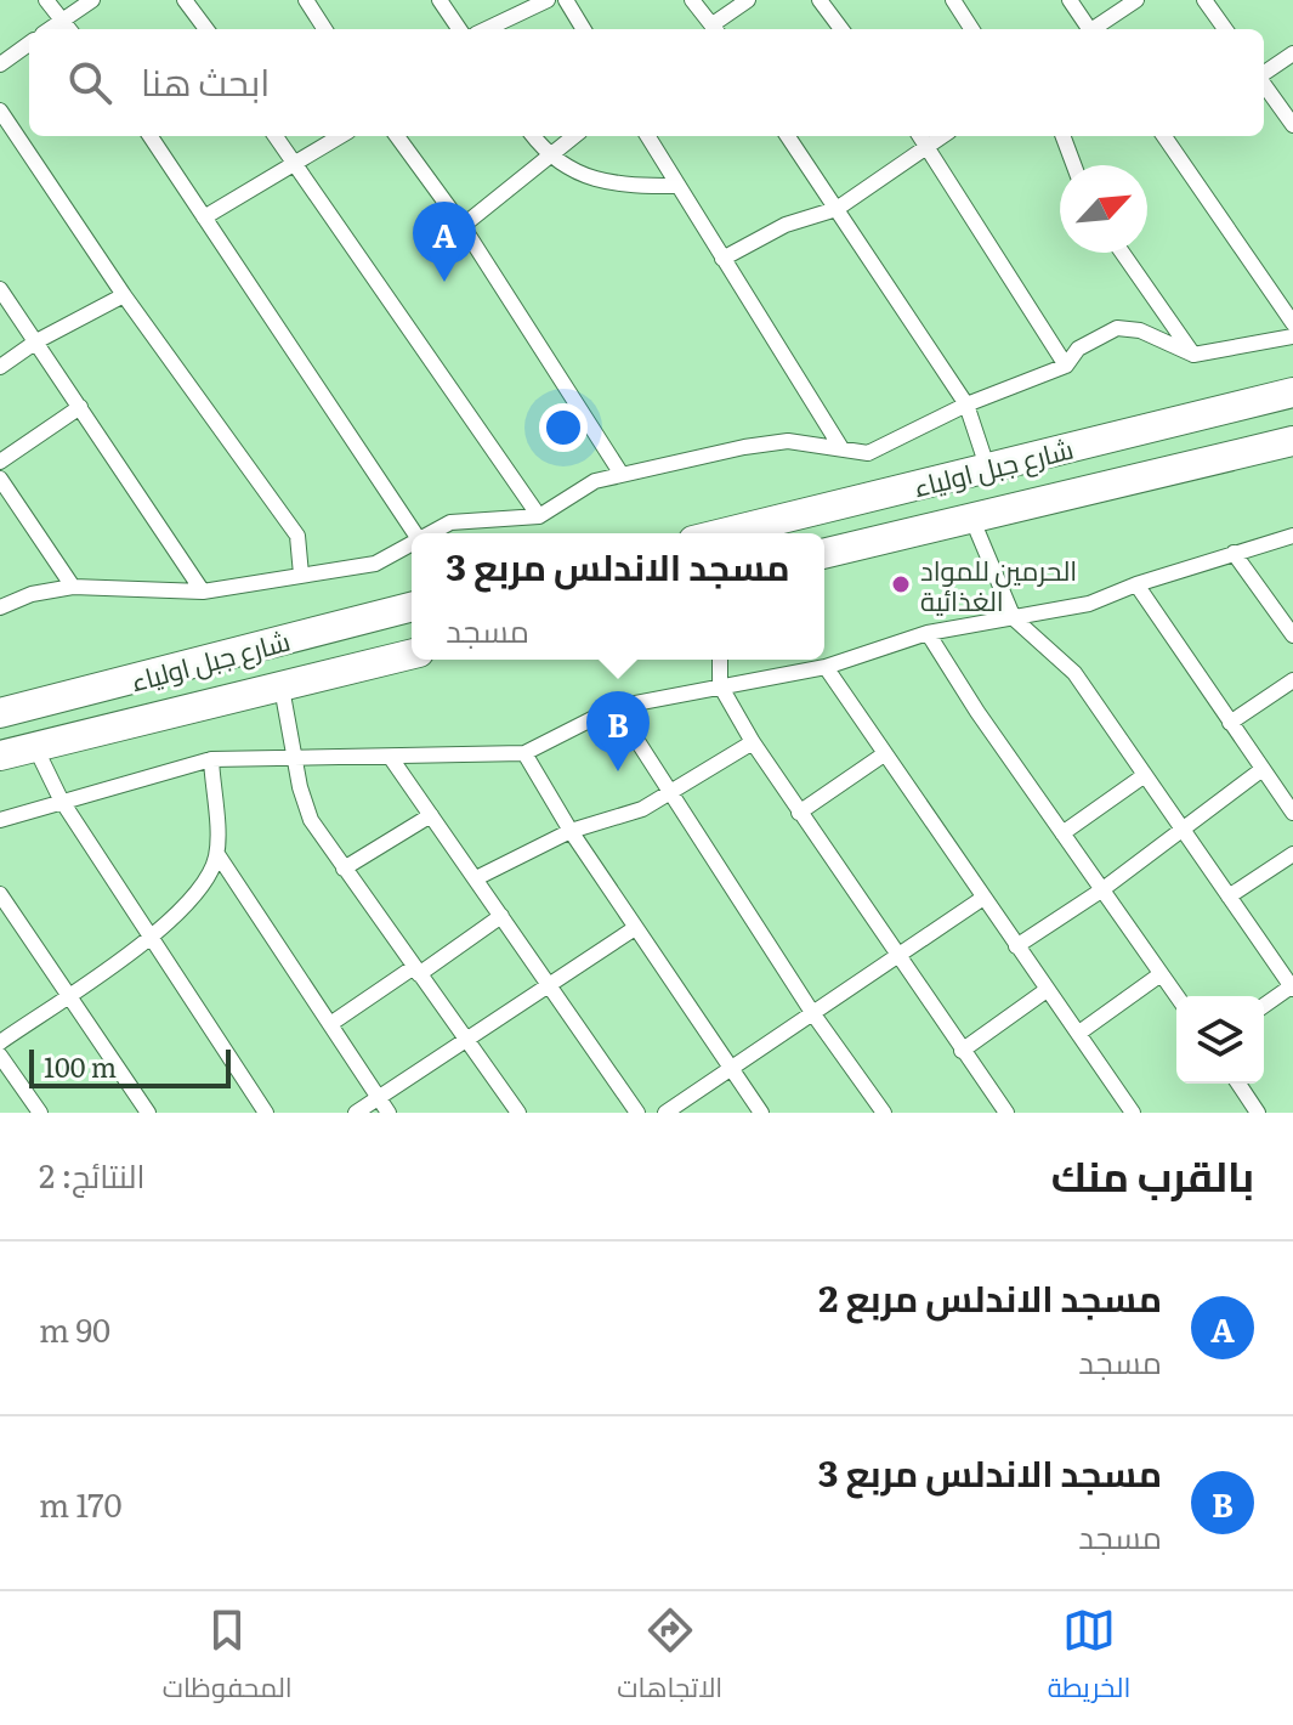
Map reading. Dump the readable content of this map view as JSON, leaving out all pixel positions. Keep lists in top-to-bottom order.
{
  "streets": {
    "highway": ["شارع جبل اولياء"]
  },
  "places": ["الحرمين للمواد الغذائية"],
  "scale_bar": "100 m",
  "north": "top right",
  "page": {
    "search": "ابحث هنا",
    "pins": ["A", "B"],
    "popup": ["مسجد الاندلس مربع 3", "مسجد"],
    "scale": "100 m",
    "heading": ["بالقرب منك", "النتائج: 2"],
    "list": [
      {
        "mark": "A",
        "name": "مسجد الاندلس مربع 2",
        "note": "مسجد",
        "value": "90 m"
      },
      {
        "mark": "B",
        "name": "مسجد الاندلس مربع 3",
        "note": "مسجد",
        "value": "170 m"
      }
    ],
    "nav": ["الخريطة", "الاتجاهات", "المحفوظات"]
  }
}
